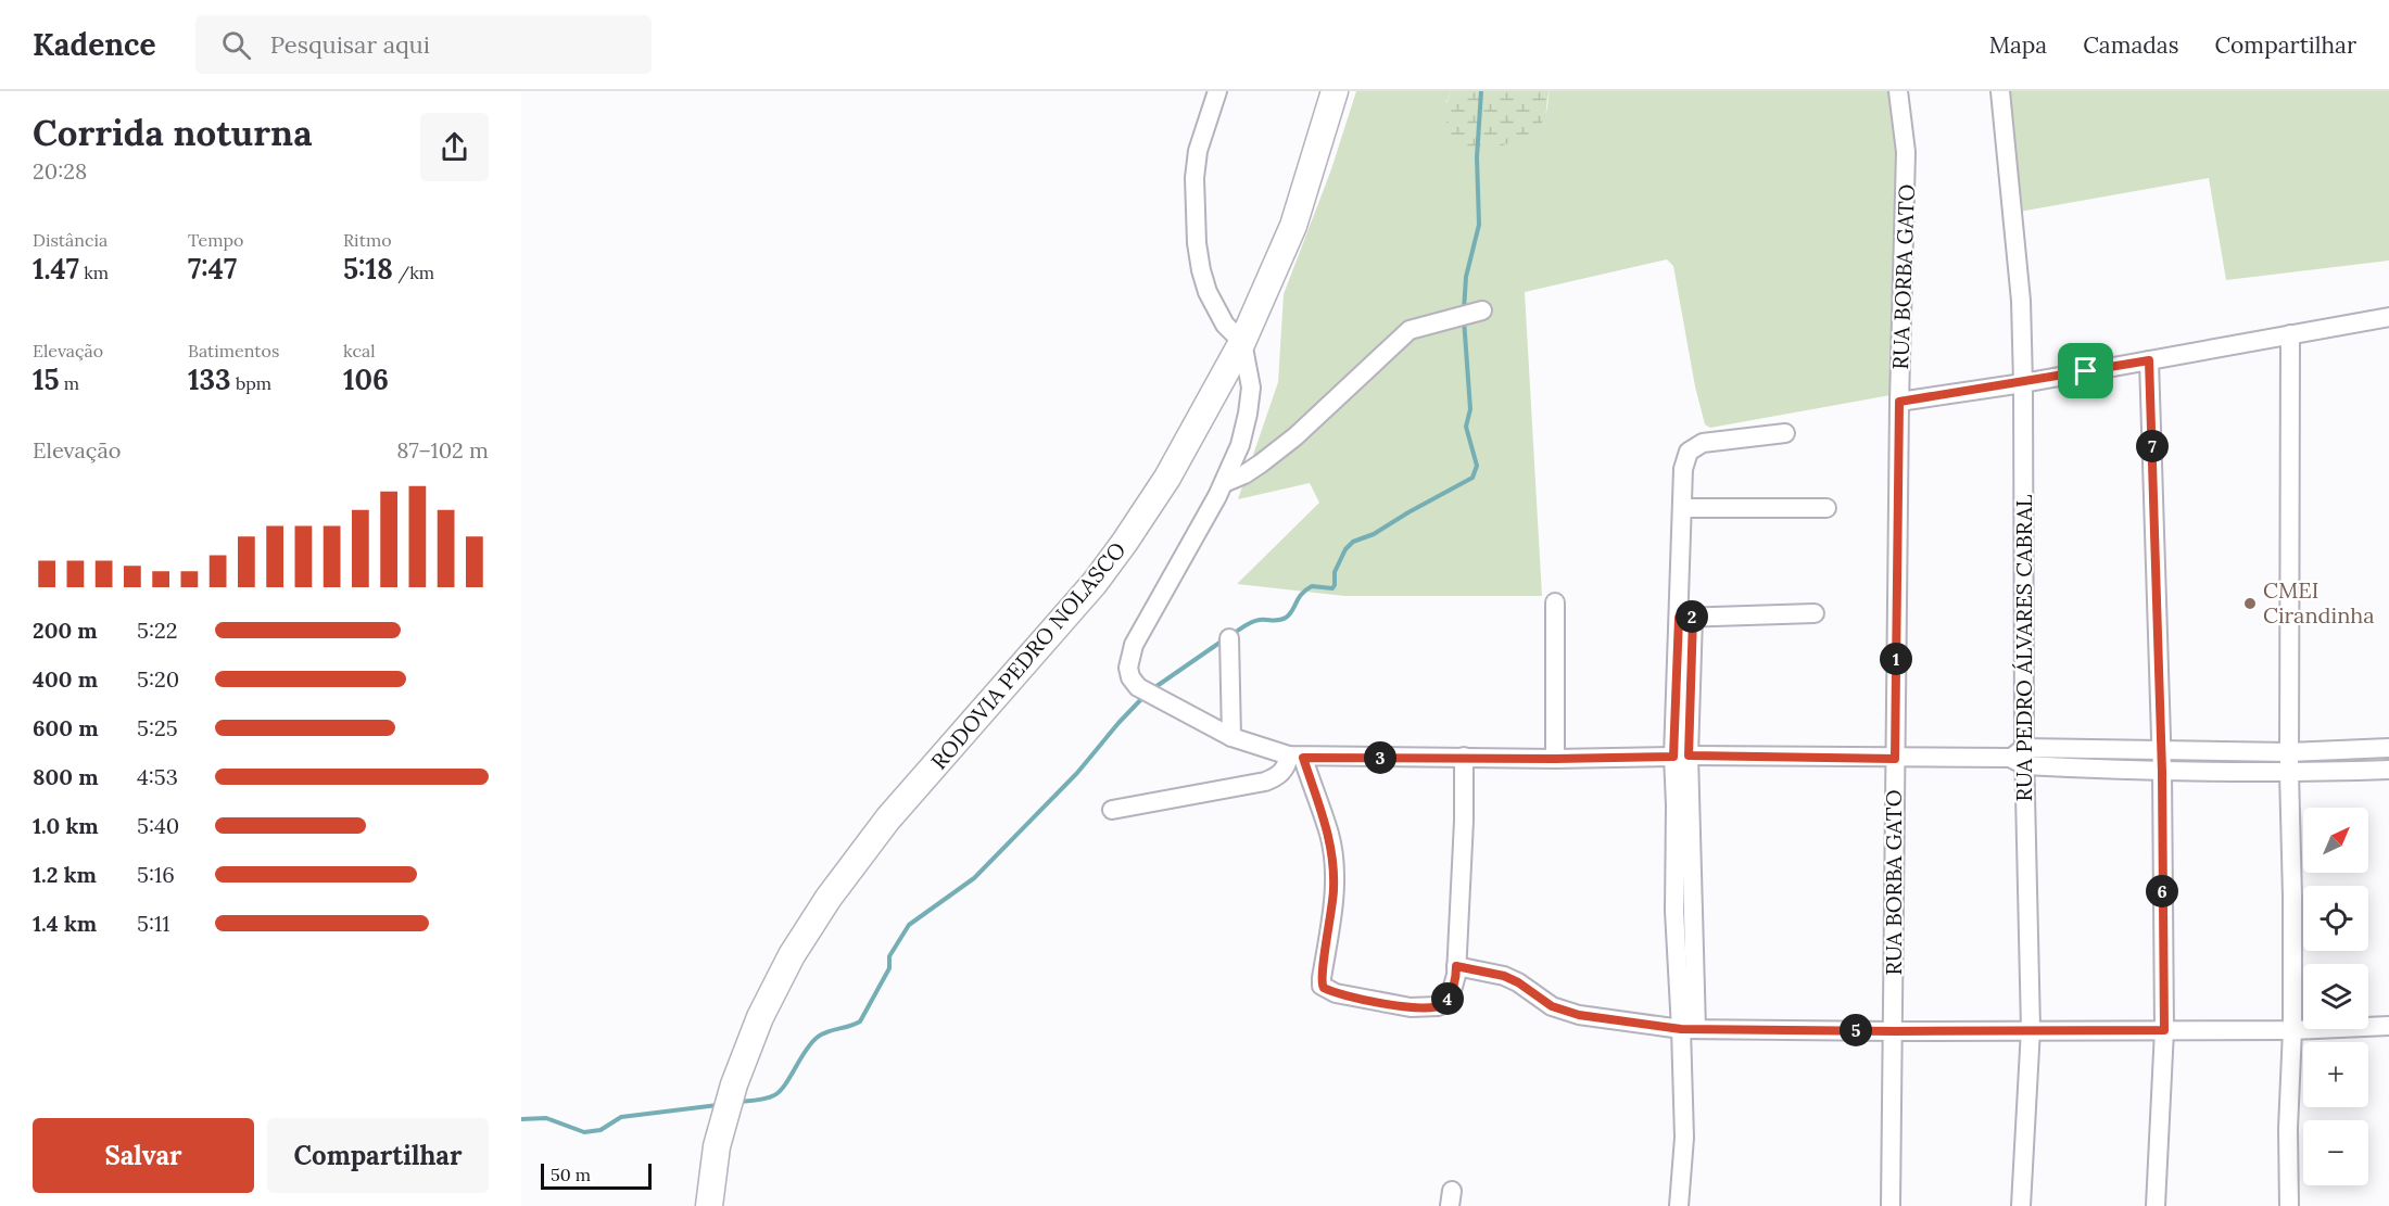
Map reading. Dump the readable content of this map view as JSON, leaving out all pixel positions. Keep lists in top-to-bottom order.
{
  "streets": {
    "highway": ["RODOVIA PEDRO NOLASCO"],
    "street": ["RUA BORBA GATO", "RUA PEDRO ÁLVARES CABRAL"]
  },
  "places": ["CMEI Cirandinha"],
  "scale_bar": "50 m",
  "north": "top right",
  "page": {
    "header": "Kadence",
    "search": "Pesquisar aqui",
    "nav": ["Mapa", "Camadas", "Compartilhar"],
    "heading": ["Corrida noturna", "20:28"],
    "stats": [
      ["Distância", "1.47 km"],
      ["Tempo", "7:47"],
      ["Ritmo", "5:18 /km"],
      ["Elevação", "15 m"],
      ["Batimentos", "133 bpm"],
      ["kcal", "106"]
    ],
    "chart": ["Elevação", "87–102 m"],
    "pins": [
      "7",
      "2",
      "1",
      "3",
      "6",
      "4",
      "5"
    ],
    "list": [
      {
        "name": "200 m",
        "note": "5:22"
      },
      {
        "name": "400 m",
        "note": "5:20"
      },
      {
        "name": "600 m",
        "note": "5:25"
      },
      {
        "name": "800 m",
        "note": "4:53"
      },
      {
        "name": "1.0 km",
        "note": "5:40"
      },
      {
        "name": "1.2 km",
        "note": "5:16"
      },
      {
        "name": "1.4 km",
        "note": "5:11"
      }
    ],
    "map_buttons": ["+", "−"],
    "buttons": ["Salvar", "Compartilhar"],
    "scale": "50 m"
  }
}
